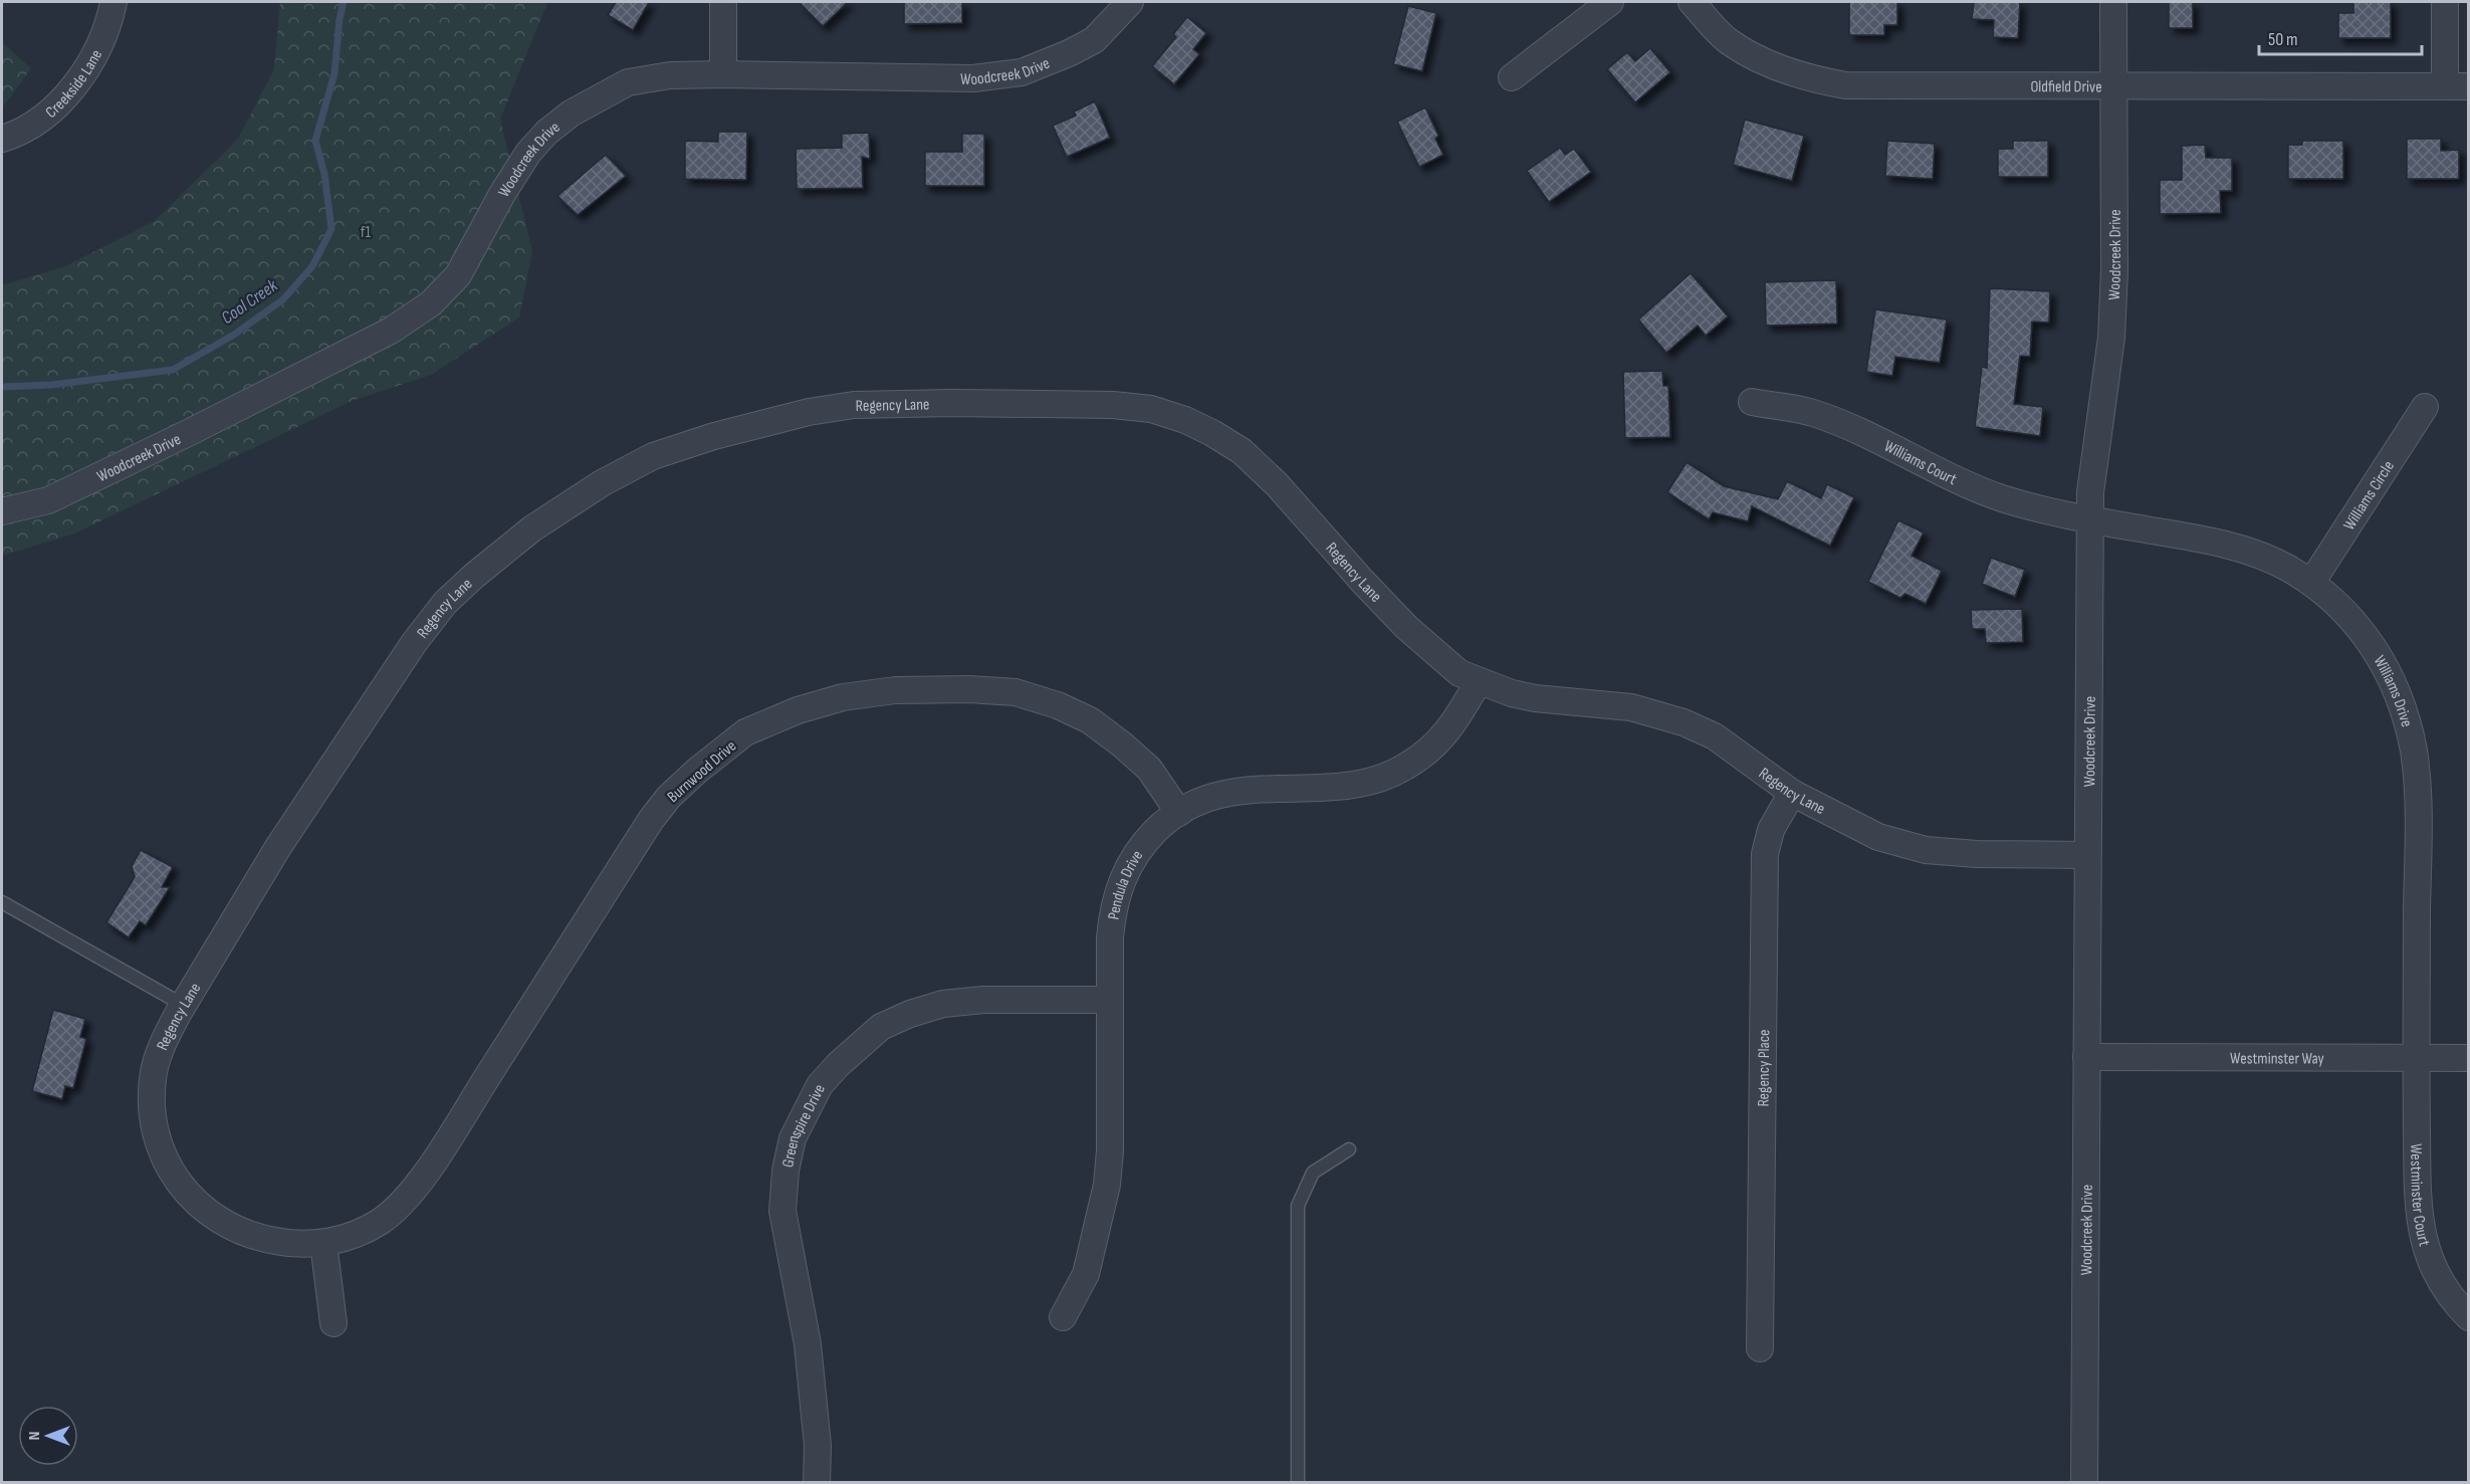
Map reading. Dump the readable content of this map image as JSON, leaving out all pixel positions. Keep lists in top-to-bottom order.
{
  "streets": {
    "street": [
      "Woodcreek Drive",
      "Creekside Lane",
      "Oldfield Drive",
      "Regency Lane",
      "Williams Court",
      "Williams Circle",
      "Williams Drive",
      "Burnwood Drive",
      "Pendula Drive",
      "Westminster Way",
      "Regency Place",
      "Greenspire Drive",
      "Westminster Court"
    ]
  },
  "crossings": [
    ["Woodcreek Drive", "Oldfield Drive"],
    ["Woodcreek Drive", "Regency Lane"],
    ["Woodcreek Drive", "Williams Court"],
    ["Woodcreek Drive", "Williams Drive"],
    ["Woodcreek Drive", "Westminster Way"],
    ["Regency Lane", "Burnwood Drive"],
    ["Regency Lane", "Pendula Drive"],
    ["Regency Lane", "Regency Place"],
    ["Williams Court", "Williams Drive"],
    ["Williams Circle", "Williams Drive"],
    ["Williams Drive", "Westminster Way"],
    ["Williams Drive", "Westminster Court"],
    ["Burnwood Drive", "Pendula Drive"],
    ["Pendula Drive", "Greenspire Drive"],
    ["Westminster Way", "Westminster Court"]
  ],
  "water": ["Cool Creek"],
  "parks": ["f1"],
  "scale_bar": "50 m",
  "north": "left"
}
